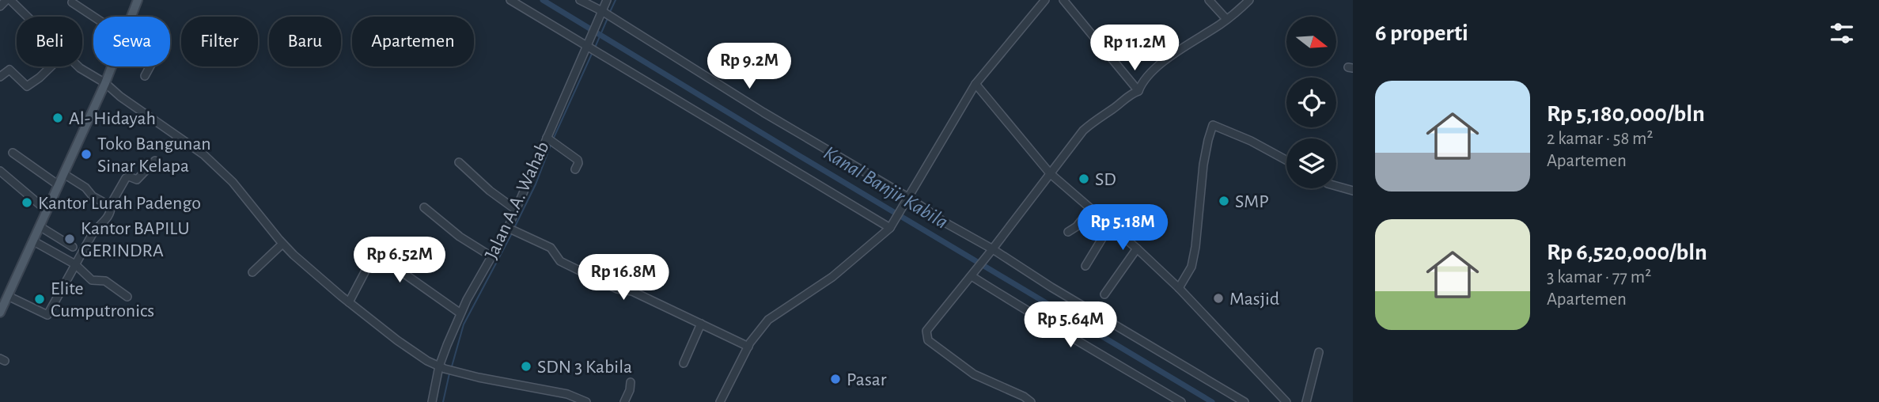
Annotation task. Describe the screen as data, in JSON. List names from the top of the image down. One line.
{"streets":{"street":["Jalan A.A. Wahab"]},"water":["Kanal Banjir Kabila"],"places":["Al- Hidayah","Toko Bangunan Sinar Kelapa","SD","SMP","Kantor Lurah Padengo","Kantor BAPILU GERINDRA","Masjid","Elite Cumputronics","SDN 3 Kabila","Pasar"],"north":"right","page":{"heading":"6 properti","chip":["Beli","Sewa","Filter","Baru","Apartemen"],"price":["Rp 11.2M","Rp 9.2M","Rp 5.18M","Rp 6.52M","Rp 16.8M","Rp 5.64M"],"list":[{"name":"Rp 5,180,000/bln","note":"2 kamar · 58 m² · Apartemen"},{"name":"Rp 6,520,000/bln","note":"3 kamar · 77 m² · Apartemen"}]}}
